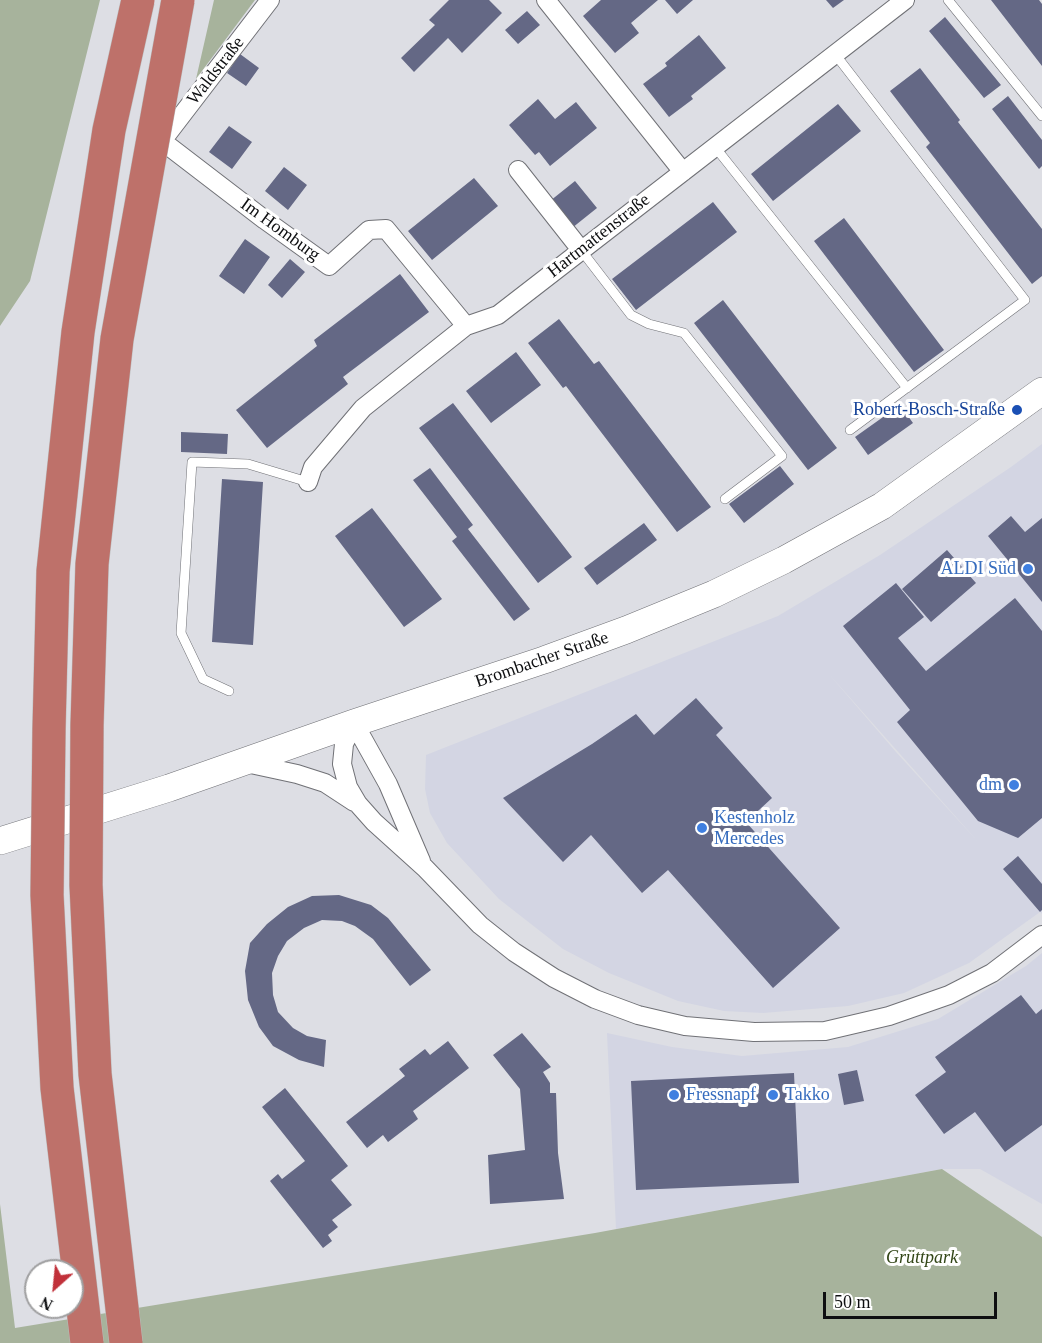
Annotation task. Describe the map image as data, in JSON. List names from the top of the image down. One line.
{"streets":{"main road":["Brombacher Straße"],"street":["Waldstraße","Im Homburg","Hartmattenstraße"]},"crossings":[["Waldstraße","Im Homburg"],["Im Homburg","Hartmattenstraße"]],"parks":["Grüttpark"],"places":["Robert-Bosch-Straße","ALDI Süd","dm","Kestenholz Mercedes","Fressnapf","Takko"],"scale_bar":"50 m","north":"bottom left"}
